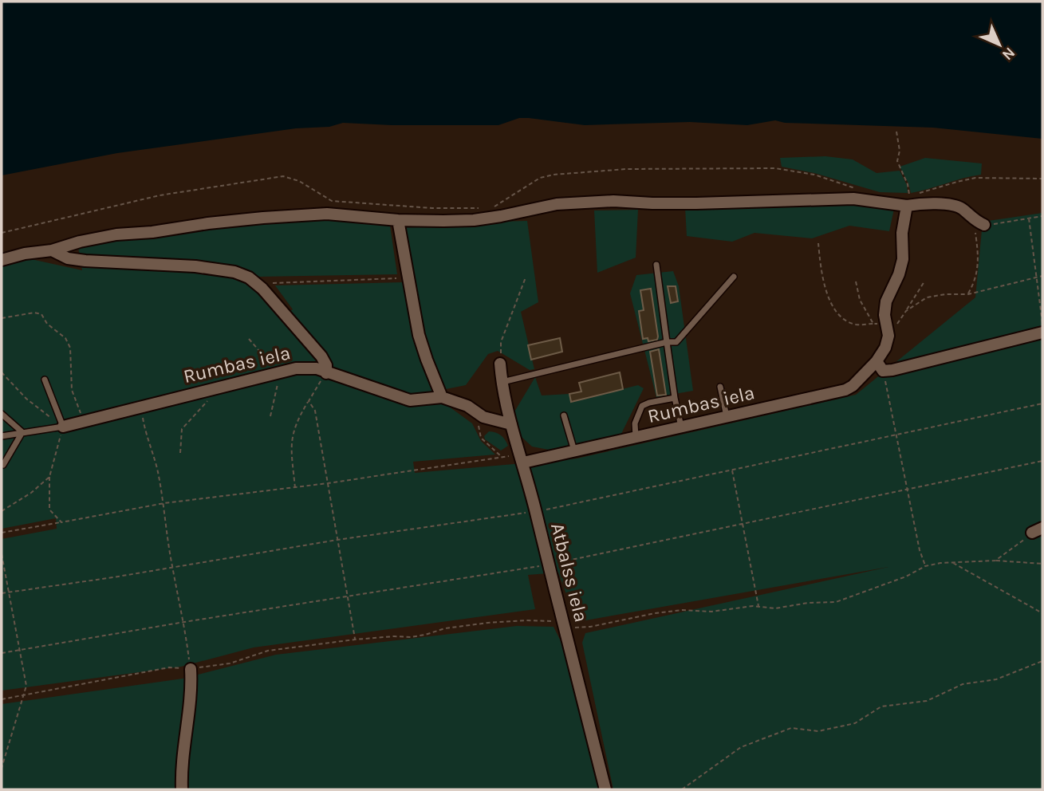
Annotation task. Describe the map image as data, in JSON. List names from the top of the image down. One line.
{"streets":{"street":["Rumbas iela","Atbalss iela"]},"crossings":[["Rumbas iela","Atbalss iela"]],"north":"bottom right"}
